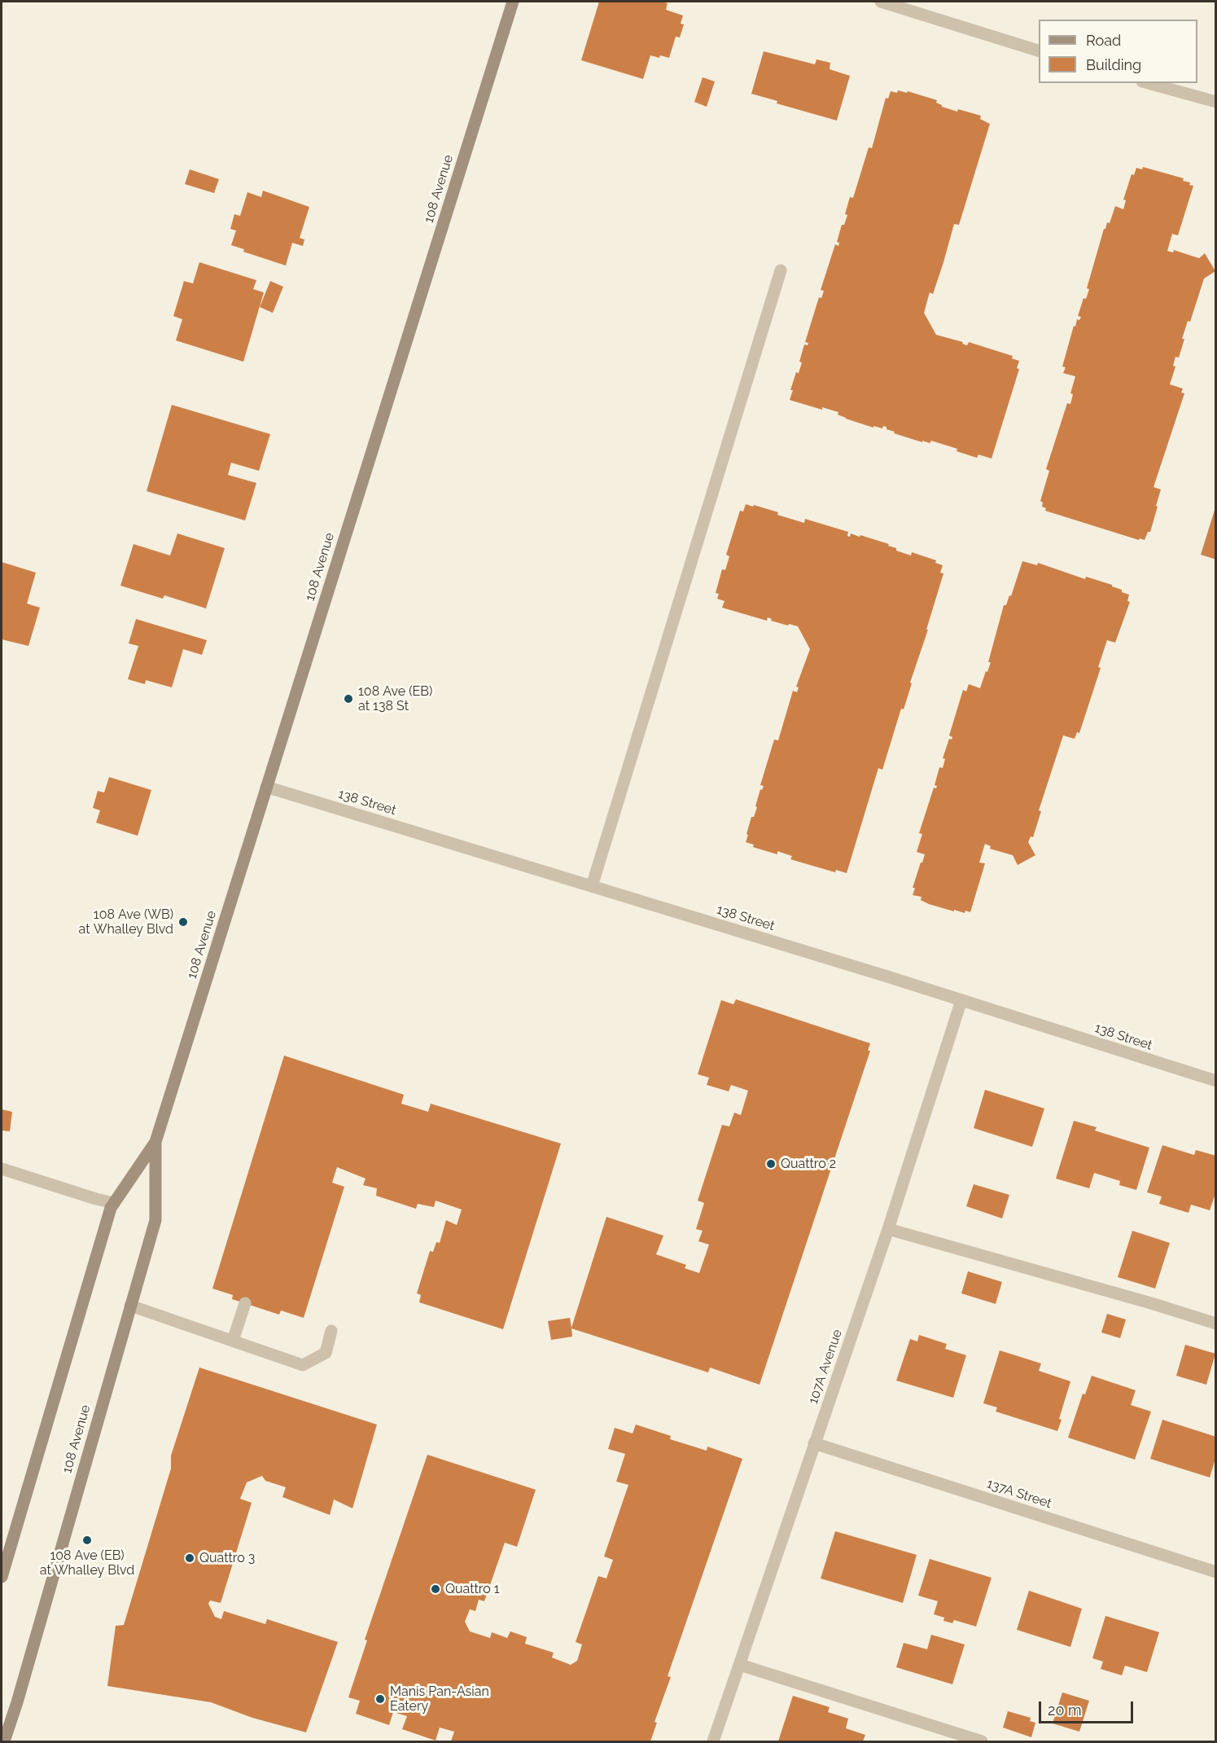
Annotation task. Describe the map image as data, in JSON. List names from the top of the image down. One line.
{"streets":{"main road":["108 Avenue"],"street":["138 Street","107A Avenue","137A Street"]},"crossings":[["108 Avenue","138 Street"],["138 Street","107A Avenue"],["107A Avenue","137A Street"]],"places":["108 Ave (EB) at 138 St","108 Ave (WB) at Whalley Blvd","Quattro 2","108 Ave (EB) at Whalley Blvd","Quattro 3","Quattro 1","Manis Pan-Asian Eatery"],"legend":["Road","Building"],"scale_bar":"20 m"}
